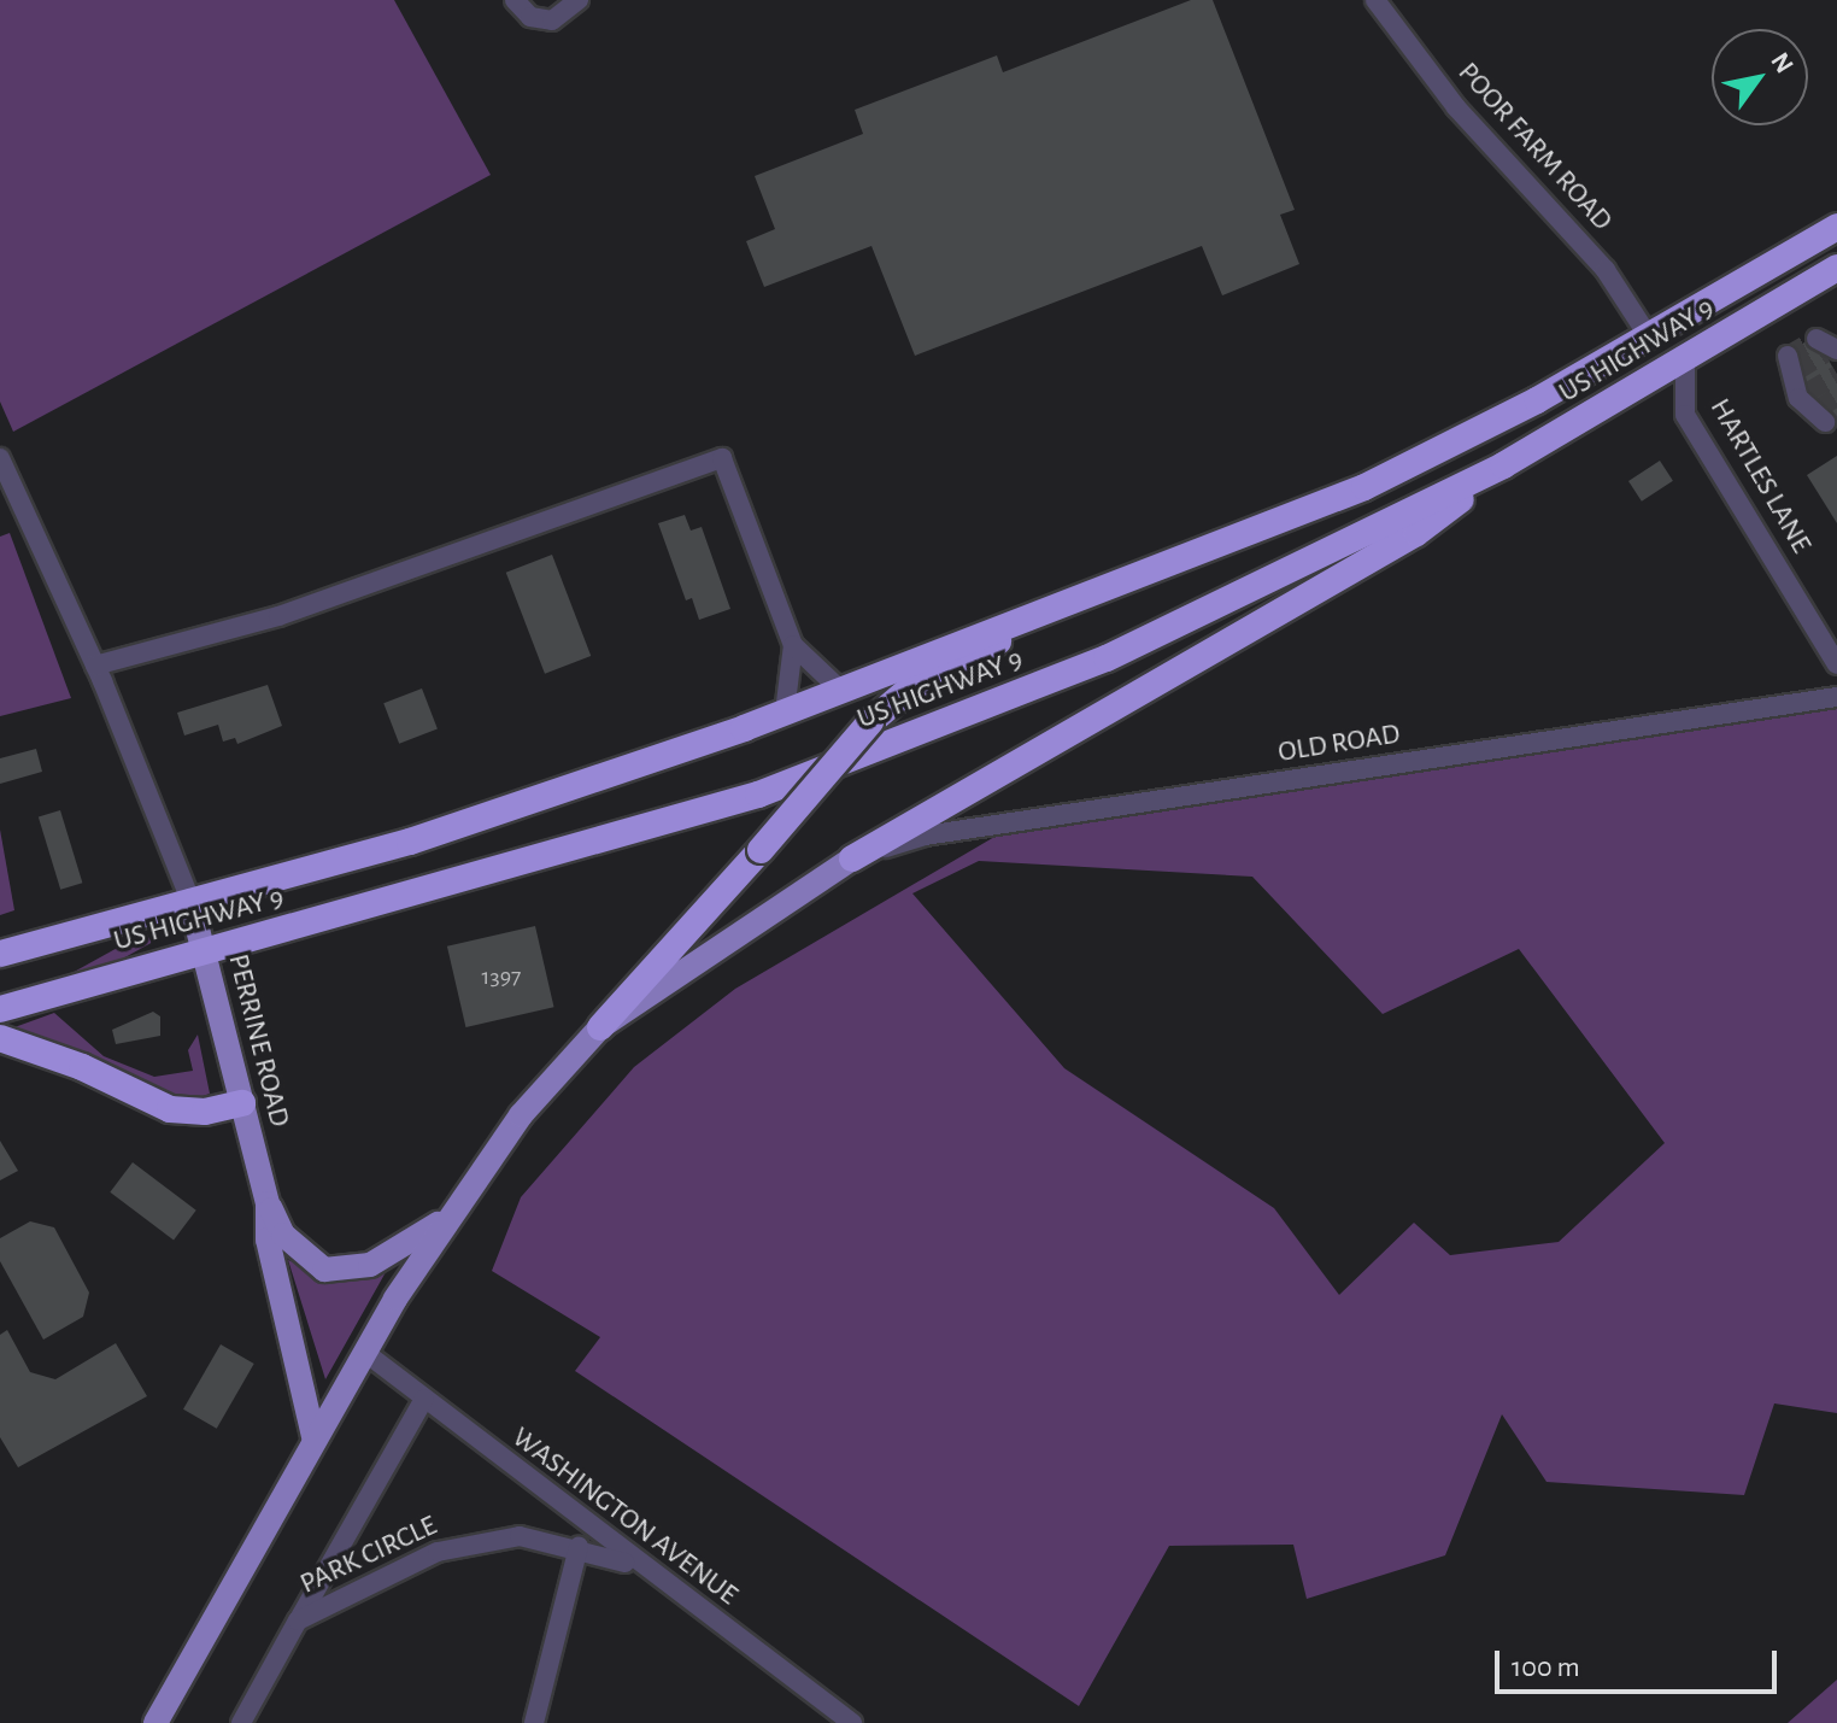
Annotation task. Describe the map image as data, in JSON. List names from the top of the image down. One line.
{"streets":{"highway":["US HIGHWAY 9"],"main road":["PERRINE ROAD"],"street":["POOR FARM ROAD","HARTLES LANE","OLD ROAD","WASHINGTON AVENUE","PARK CIRCLE"]},"crossings":[["POOR FARM ROAD","US HIGHWAY 9"],["US HIGHWAY 9","HARTLES LANE"],["US HIGHWAY 9","PERRINE ROAD"],["WASHINGTON AVENUE","PARK CIRCLE"]],"house_numbers":["1397"],"scale_bar":"100 m","north":"top right"}
